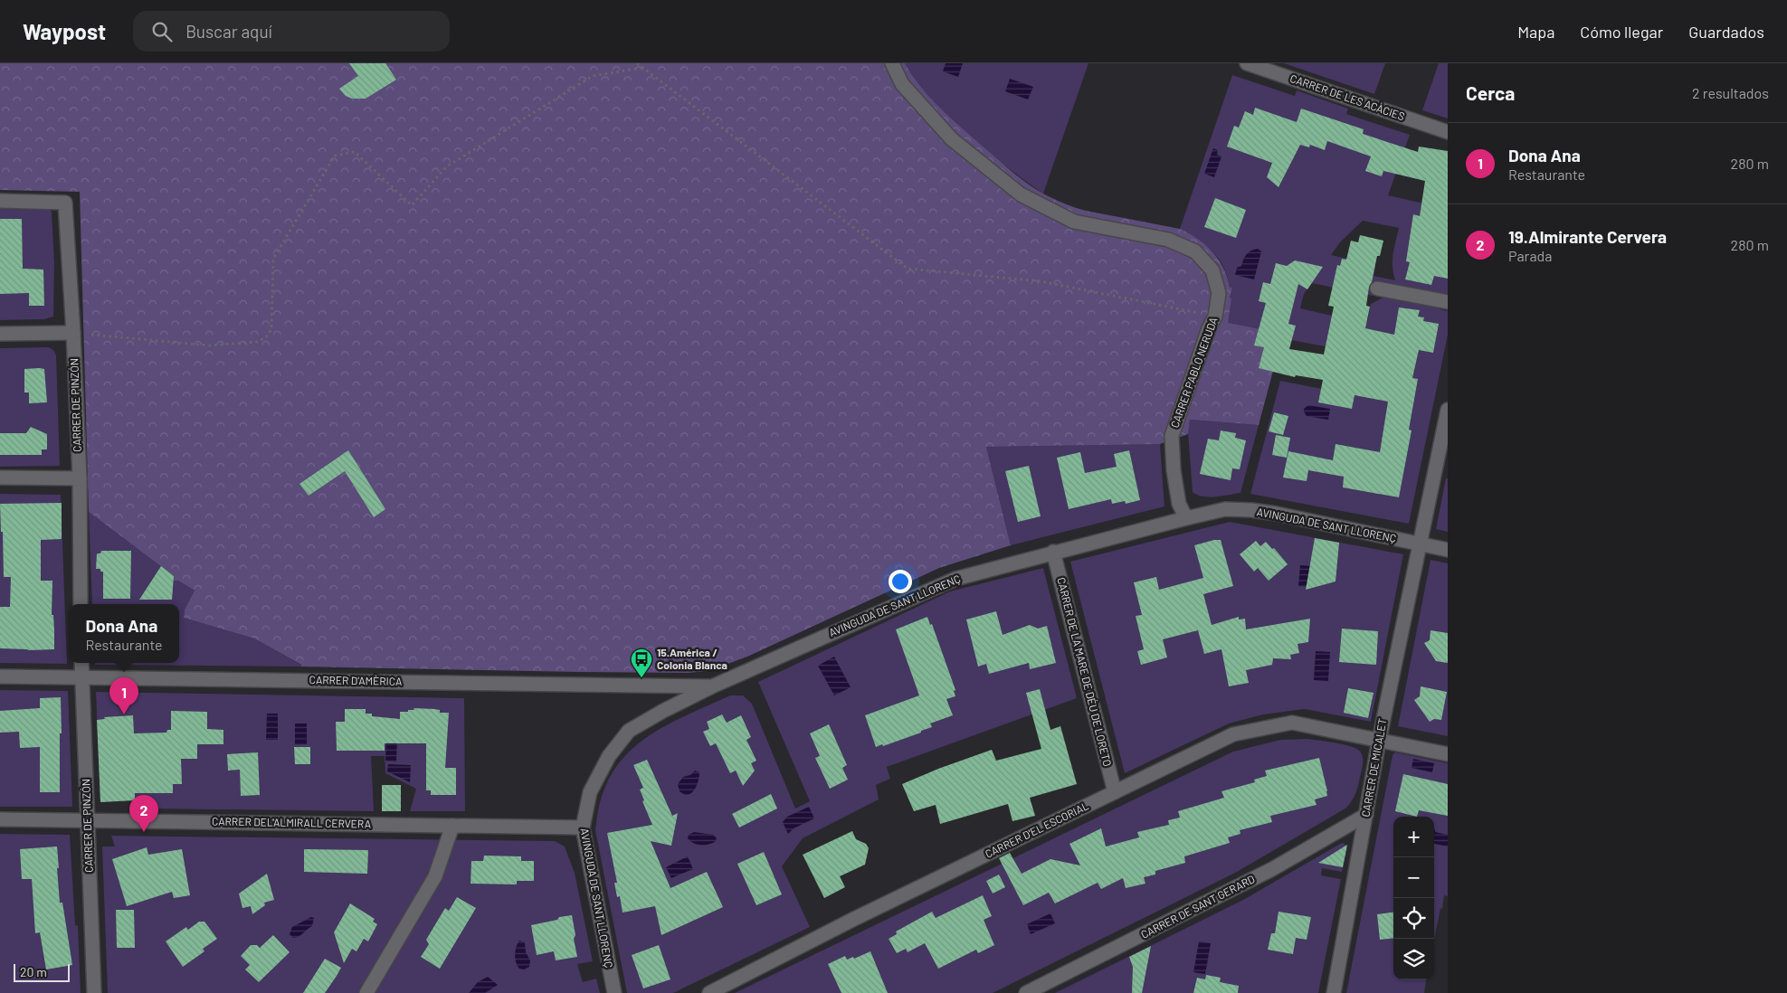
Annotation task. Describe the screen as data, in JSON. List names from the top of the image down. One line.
{"streets":{"street":["CARRER DE LES ACÀCIES","CARRER PABLO NERUDA","CARRER DE PINZÓN","AVINGUDA DE SANT LLORENÇ","CARRER DE LA MARE DE DÉU DE LORETO","CARRER D'AMÈRICA","CARRER DE MICALET","CARRER DEL'ALMIRALL CERVERA","CARRER D'EL ESCORIAL","CARRER DE SANT GERARD"]},"crossings":[["CARRER PABLO NERUDA","AVINGUDA DE SANT LLORENÇ"],["CARRER DE PINZÓN","CARRER D'AMÈRICA"],["CARRER DE PINZÓN","CARRER DEL'ALMIRALL CERVERA"],["AVINGUDA DE SANT LLORENÇ","CARRER DE LA MARE DE DÉU DE LORETO"],["AVINGUDA DE SANT LLORENÇ","CARRER D'AMÈRICA"],["AVINGUDA DE SANT LLORENÇ","CARRER DE MICALET"],["AVINGUDA DE SANT LLORENÇ","CARRER DEL'ALMIRALL CERVERA"],["CARRER DE LA MARE DE DÉU DE LORETO","CARRER D'EL ESCORIAL"],["CARRER DE MICALET","CARRER D'EL ESCORIAL"],["CARRER DE MICALET","CARRER DE SANT GERARD"]],"places":{"bus stop":["15.América / Colonia Blanca"]},"scale_bar":"20 m","page":{"header":"Waypost","search":"Buscar aquí","nav":["Mapa","Cómo llegar","Guardados"],"heading":["Cerca","2 resultados"],"list":[{"mark":"1","name":"Dona Ana","note":"Restaurante","value":"280 m"},{"mark":"2","name":"19.Almirante Cervera","note":"Parada","value":"280 m"}],"popup":["Dona Ana","Restaurante"],"pins":["1","2"],"map_buttons":["+","−"],"scale":"20 m"}}
